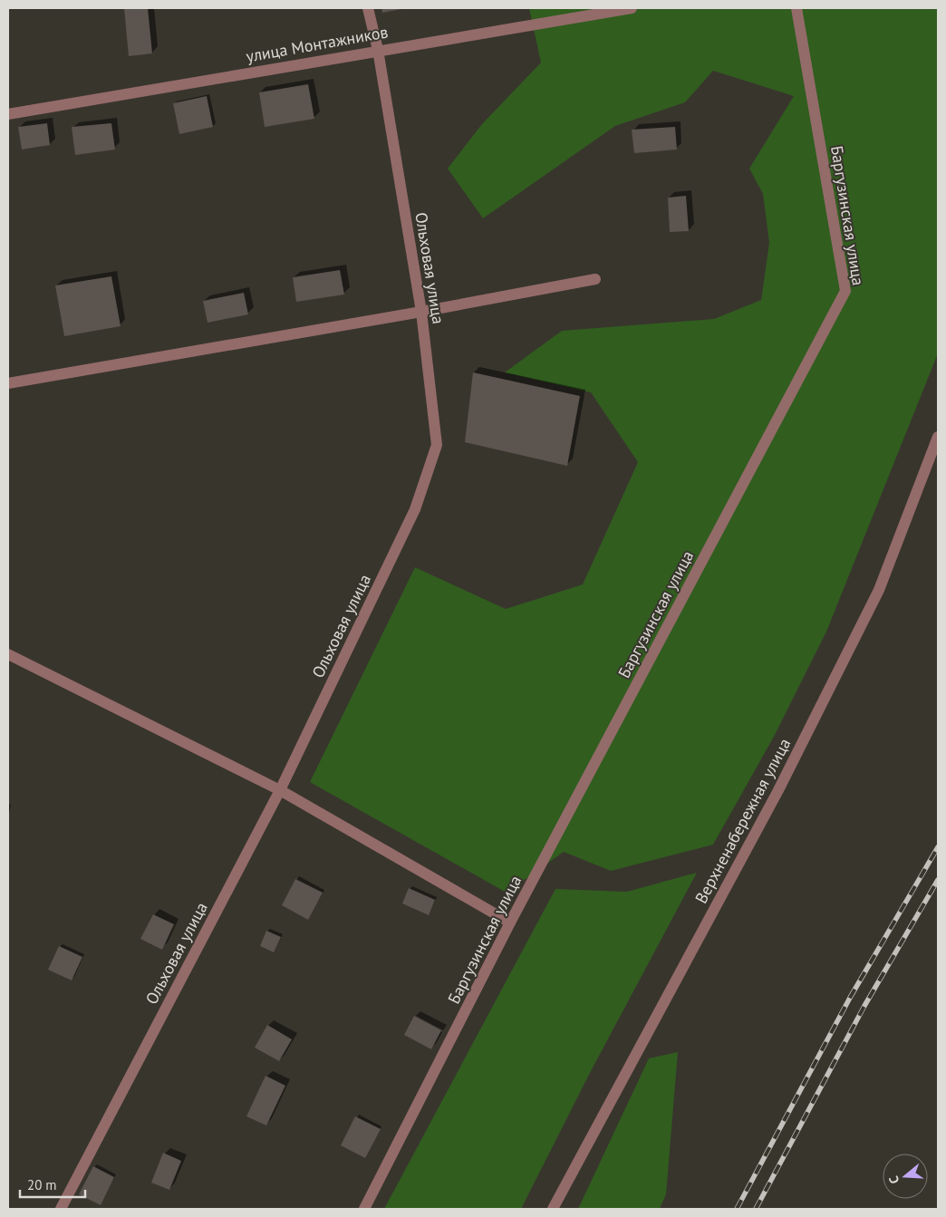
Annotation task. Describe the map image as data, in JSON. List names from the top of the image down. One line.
{"streets":{"street":["улица Монтажников","Баргузинская улица","Ольховая улица","Верхненабережная улица"]},"crossings":[["улица Монтажников","Ольховая улица"]],"scale_bar":"20 m","north":"left"}
